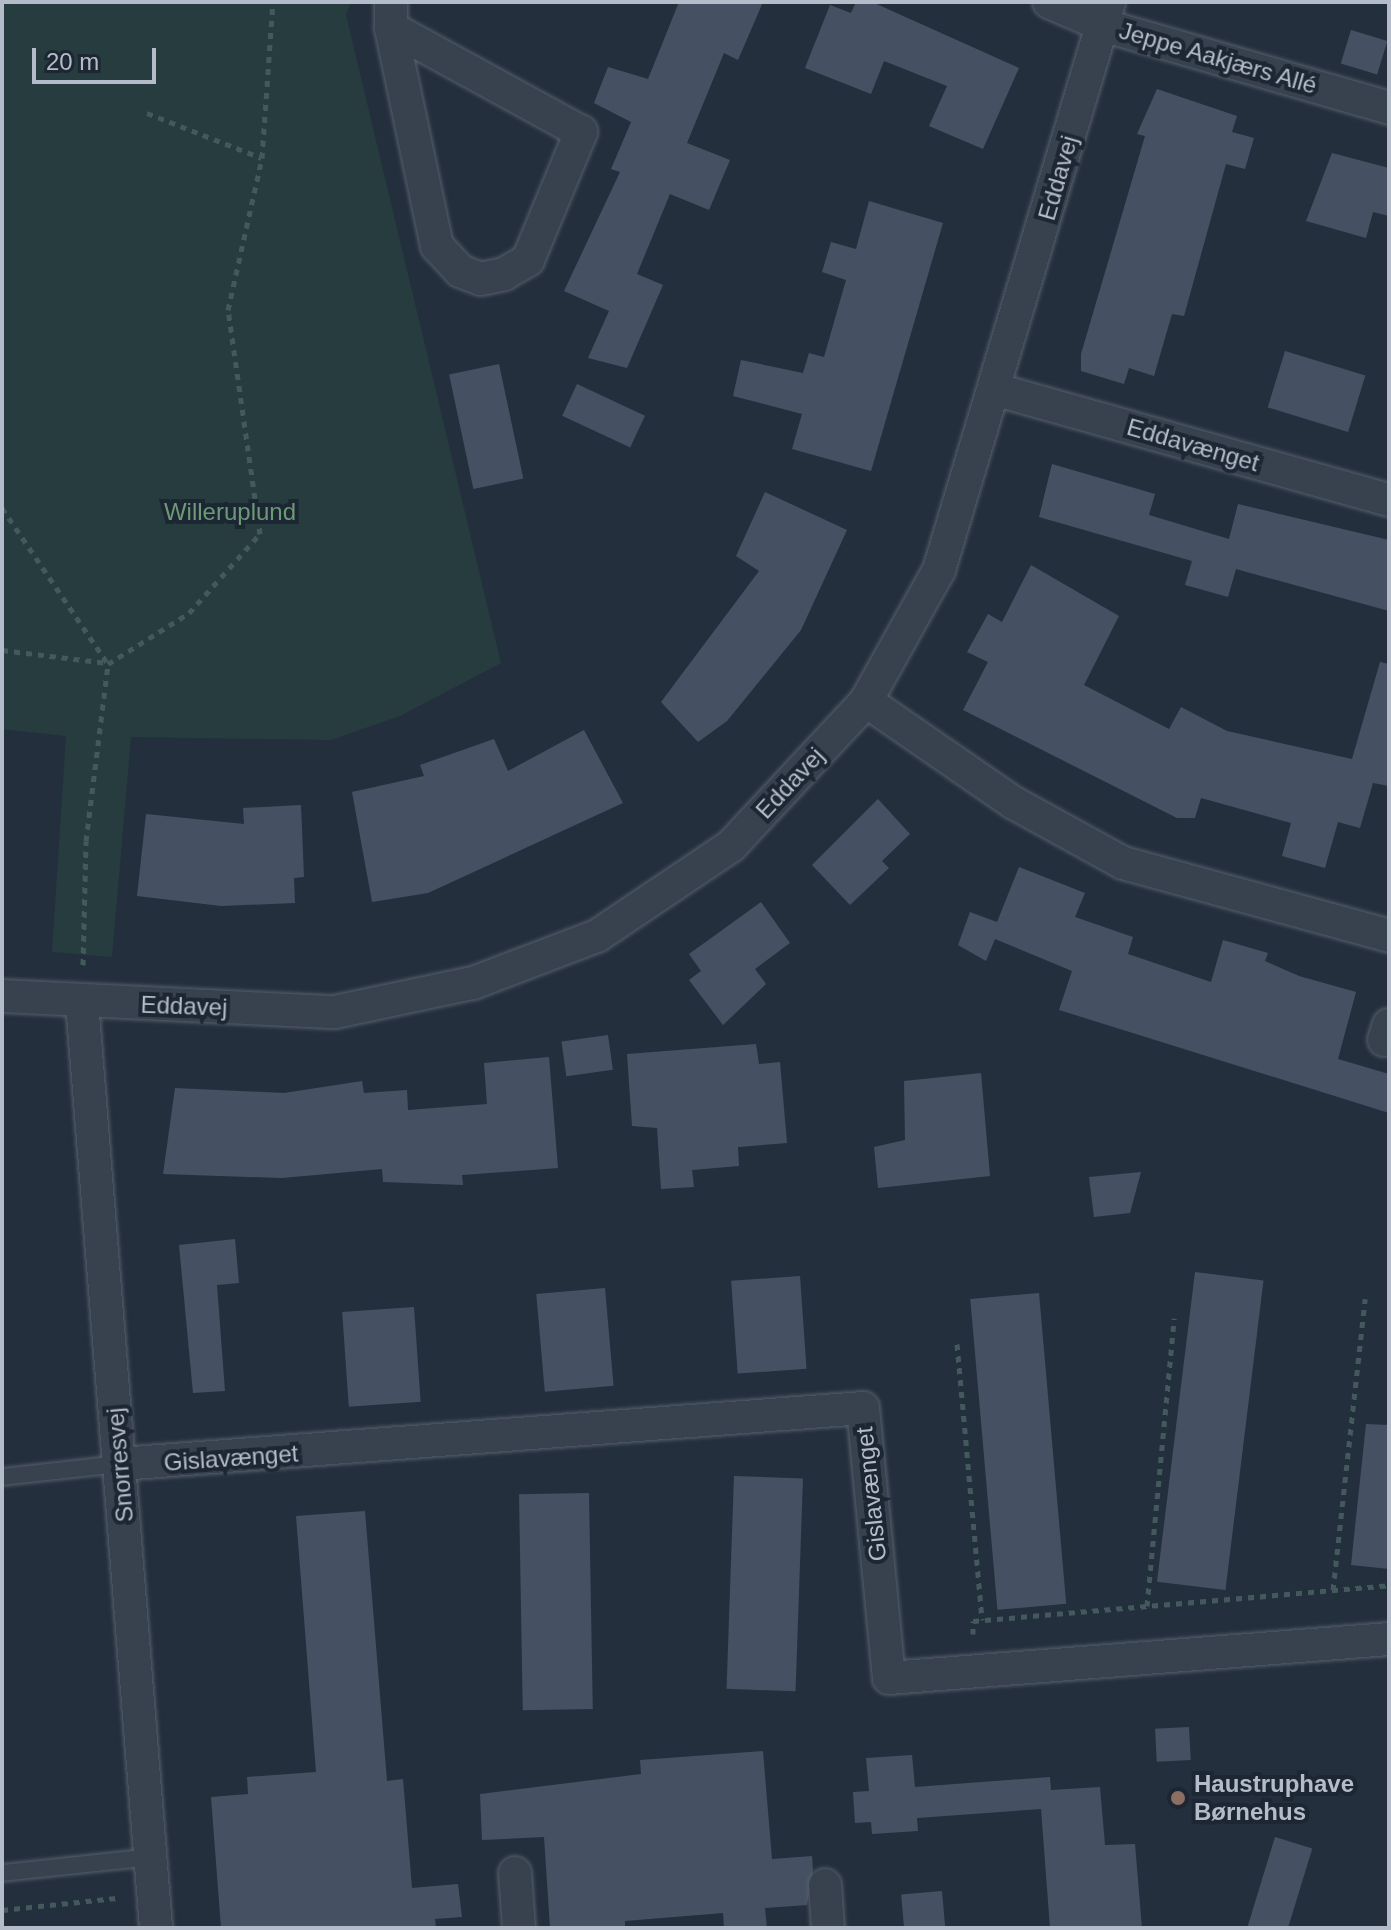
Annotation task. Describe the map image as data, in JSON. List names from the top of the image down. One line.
{"streets":{"street":["Jeppe Aakjærs Allé","Eddavej","Eddavænget","Gislavænget","Snorresvej"]},"crossings":[["Jeppe Aakjærs Allé","Eddavej"],["Eddavej","Eddavænget"],["Eddavej","Snorresvej"],["Gislavænget","Snorresvej"]],"parks":["Willeruplund"],"places":["Haustruphave Børnehus"],"scale_bar":"20 m"}
